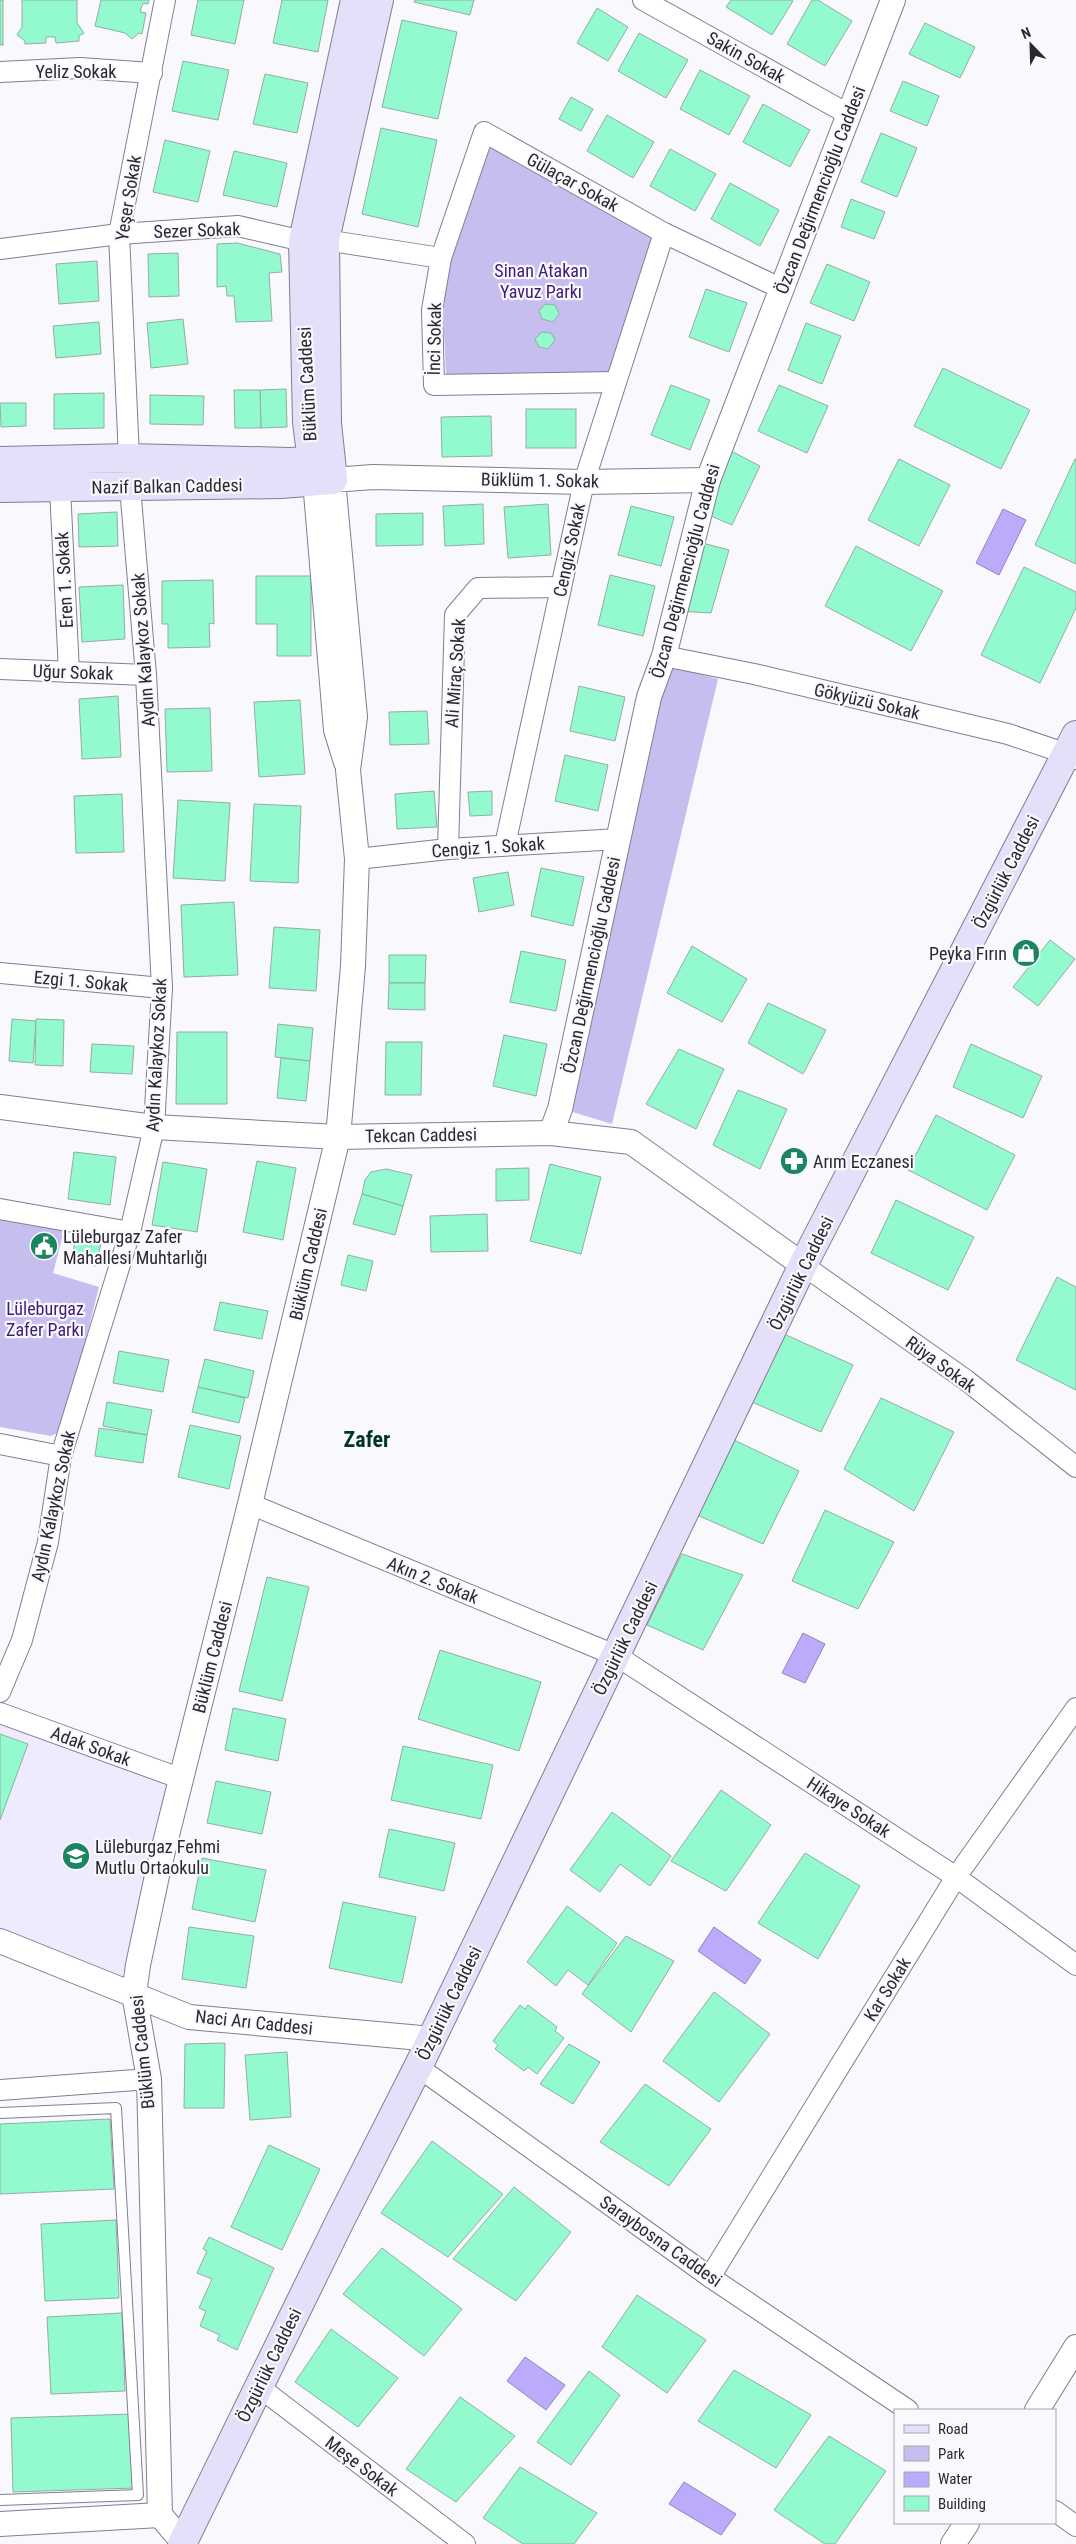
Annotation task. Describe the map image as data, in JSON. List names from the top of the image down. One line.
{"streets":{"main road":["Büklüm Caddesi","Nazif Balkan Caddesi","Özgürlük Caddesi"],"street":["Sakin Sokak","Yeliz Sokak","Gülaçar Sokak","Özcan Değirmencioğlu Caddesi","Yeşer Sokak","Sezer Sokak","İnci Sokak","Büklüm 1. Sokak","Cengiz Sokak","Eren 1. Sokak","Aydın Kalaykoz Sokak","Uğur Sokak","Ali Miraç Sokak","Gökyüzü Sokak","Cengiz 1. Sokak","Ezgi 1. Sokak","Tekcan Caddesi","Rüya Sokak","Akın 2. Sokak","Adak Sokak","Hikaye Sokak","Kar Sokak","Naci Arı Caddesi","Saraybosna Caddesi","Meşe Sokak"]},"crossings":[["Sakin Sokak","Özcan Değirmencioğlu Caddesi"],["Yeliz Sokak","Yeşer Sokak"],["Gülaçar Sokak","Özcan Değirmencioğlu Caddesi"],["Gülaçar Sokak","İnci Sokak"],["Gülaçar Sokak","Cengiz Sokak"],["Özcan Değirmencioğlu Caddesi","Büklüm 1. Sokak"],["Özcan Değirmencioğlu Caddesi","Gökyüzü Sokak"],["Özcan Değirmencioğlu Caddesi","Cengiz 1. Sokak"],["Özcan Değirmencioğlu Caddesi","Tekcan Caddesi"],["Yeşer Sokak","Sezer Sokak"],["Yeşer Sokak","Nazif Balkan Caddesi"],["Sezer Sokak","Büklüm Caddesi"],["İnci Sokak","Cengiz Sokak"],["Büklüm Caddesi","Büklüm 1. Sokak"],["Büklüm Caddesi","Nazif Balkan Caddesi"],["Büklüm Caddesi","Cengiz 1. Sokak"],["Büklüm Caddesi","Tekcan Caddesi"],["Büklüm Caddesi","Akın 2. Sokak"],["Büklüm Caddesi","Adak Sokak"],["Büklüm Caddesi","Naci Arı Caddesi"],["Büklüm 1. Sokak","Nazif Balkan Caddesi"],["Büklüm 1. Sokak","Cengiz Sokak"],["Nazif Balkan Caddesi","Eren 1. Sokak"],["Nazif Balkan Caddesi","Aydın Kalaykoz Sokak"],["Cengiz Sokak","Ali Miraç Sokak"],["Cengiz Sokak","Cengiz 1. Sokak"],["Eren 1. Sokak","Uğur Sokak"],["Aydın Kalaykoz Sokak","Uğur Sokak"],["Aydın Kalaykoz Sokak","Ezgi 1. Sokak"],["Aydın Kalaykoz Sokak","Tekcan Caddesi"],["Ali Miraç Sokak","Cengiz 1. Sokak"],["Gökyüzü Sokak","Özgürlük Caddesi"],["Özgürlük Caddesi","Tekcan Caddesi"],["Özgürlük Caddesi","Rüya Sokak"],["Özgürlük Caddesi","Akın 2. Sokak"],["Özgürlük Caddesi","Hikaye Sokak"],["Özgürlük Caddesi","Naci Arı Caddesi"],["Özgürlük Caddesi","Saraybosna Caddesi"],["Özgürlük Caddesi","Meşe Sokak"],["Tekcan Caddesi","Rüya Sokak"],["Akın 2. Sokak","Hikaye Sokak"],["Hikaye Sokak","Kar Sokak"],["Kar Sokak","Saraybosna Caddesi"]],"districts":["Zafer"],"parks":["Sinan Atakan Yavuz Parkı","Lüleburgaz Zafer Parkı"],"places":{"shop":["Peyka Fırın"],"pharmacy":["Arım Eczanesi"],"public building":["Lüleburgaz Zafer Mahallesi Muhtarlığı"],"school or university":["Lüleburgaz Fehmi Mutlu Ortaokulu"]},"legend":["Road","Park","Water","Building"],"north":"top left"}
